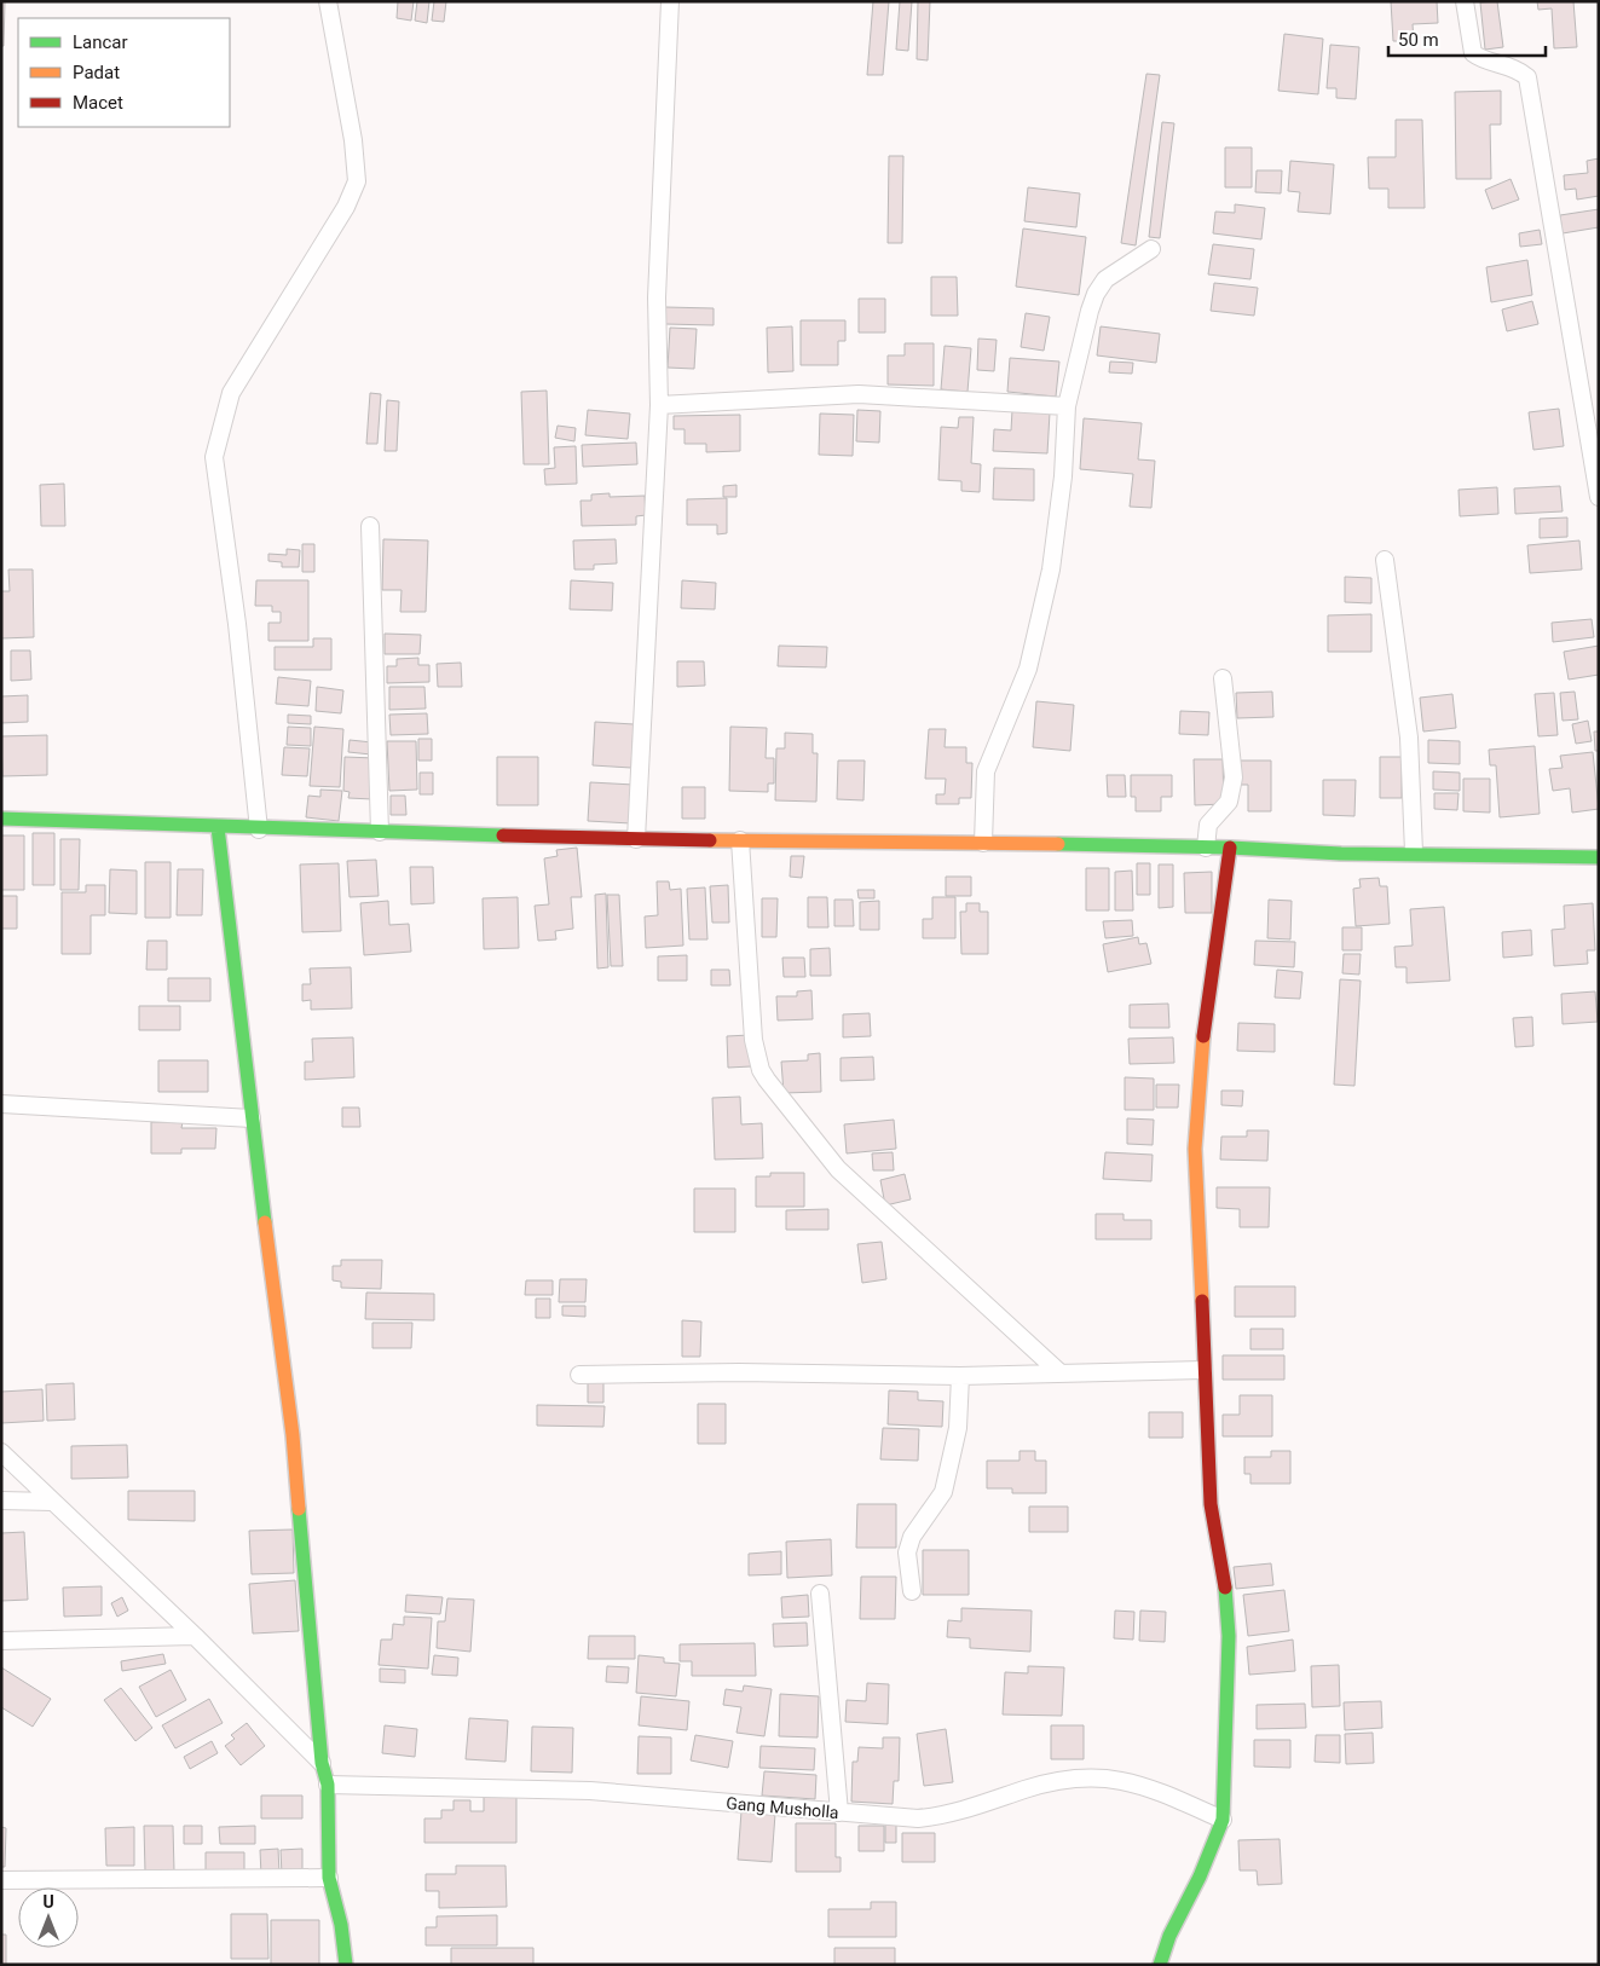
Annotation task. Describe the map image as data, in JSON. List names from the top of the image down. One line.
{"streets":{"street":["Gang Musholla"]},"legend":["Lancar","Padat","Macet"],"scale_bar":"50 m","north":"top"}
